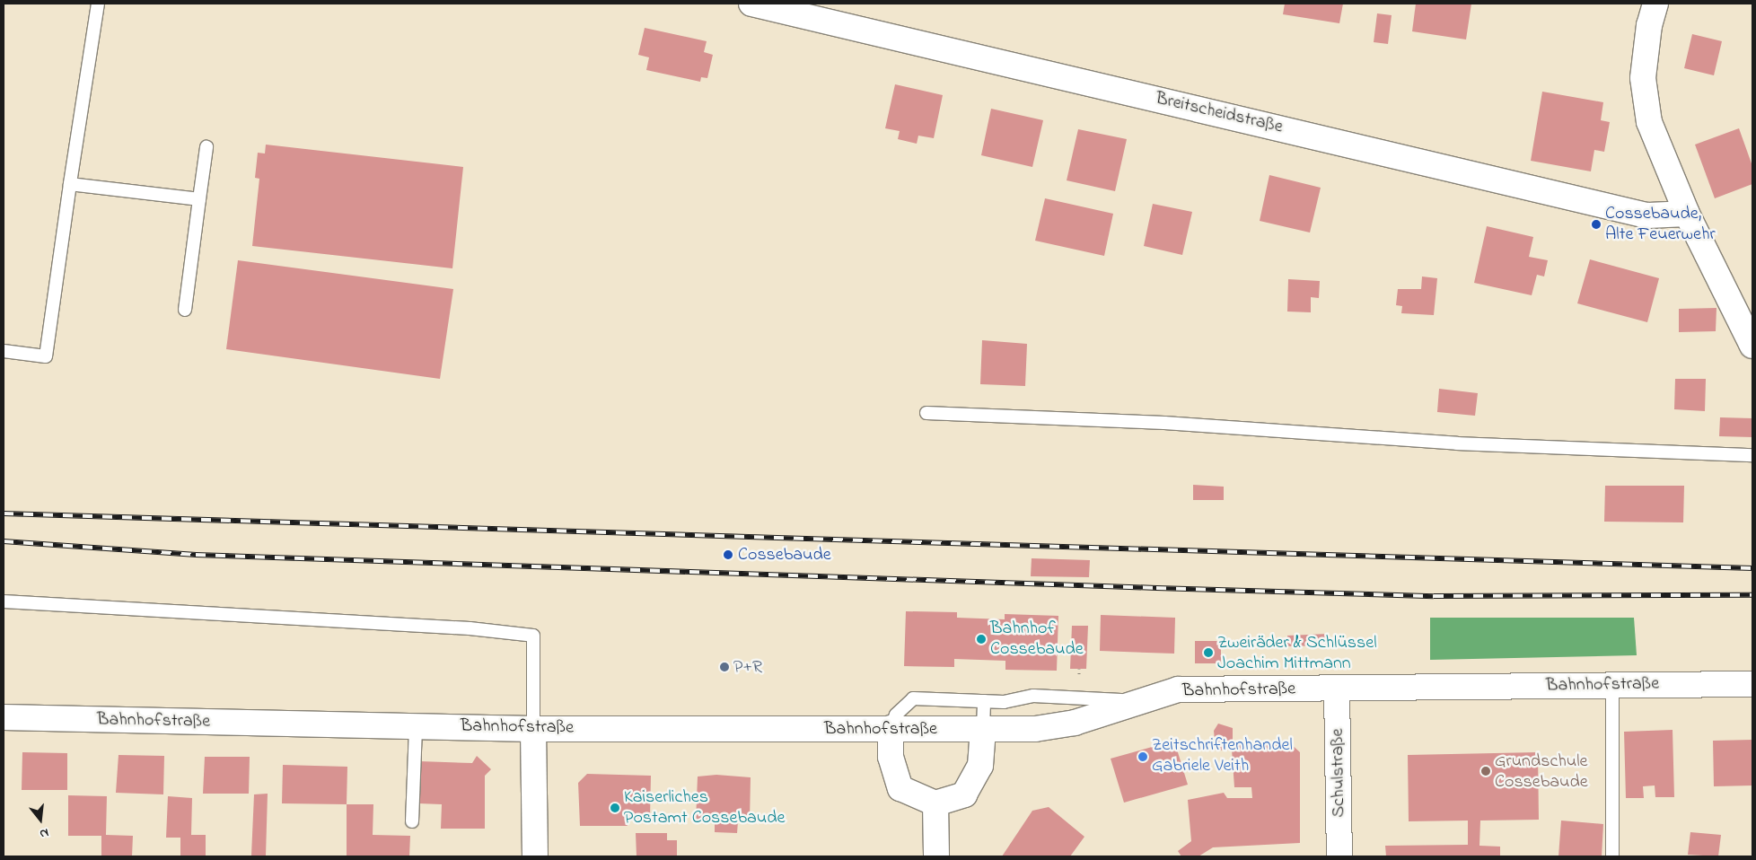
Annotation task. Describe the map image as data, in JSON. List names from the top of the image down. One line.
{"streets":{"street":["Breitscheidstraße","Bahnhofstraße","Schulstraße"]},"crossings":[["Bahnhofstraße","Schulstraße"]],"places":["Cossebaude, Alte Feuerwehr","Cossebaude","Bahnhof Cossebaude","Zweiräder & Schlüssel Joachim Mittmann","P+R","Zeitschriftenhandel Gabriele Veith","Grundschule Cossebaude","Kaiserliches Postamt Cossebaude"],"north":"bottom"}
